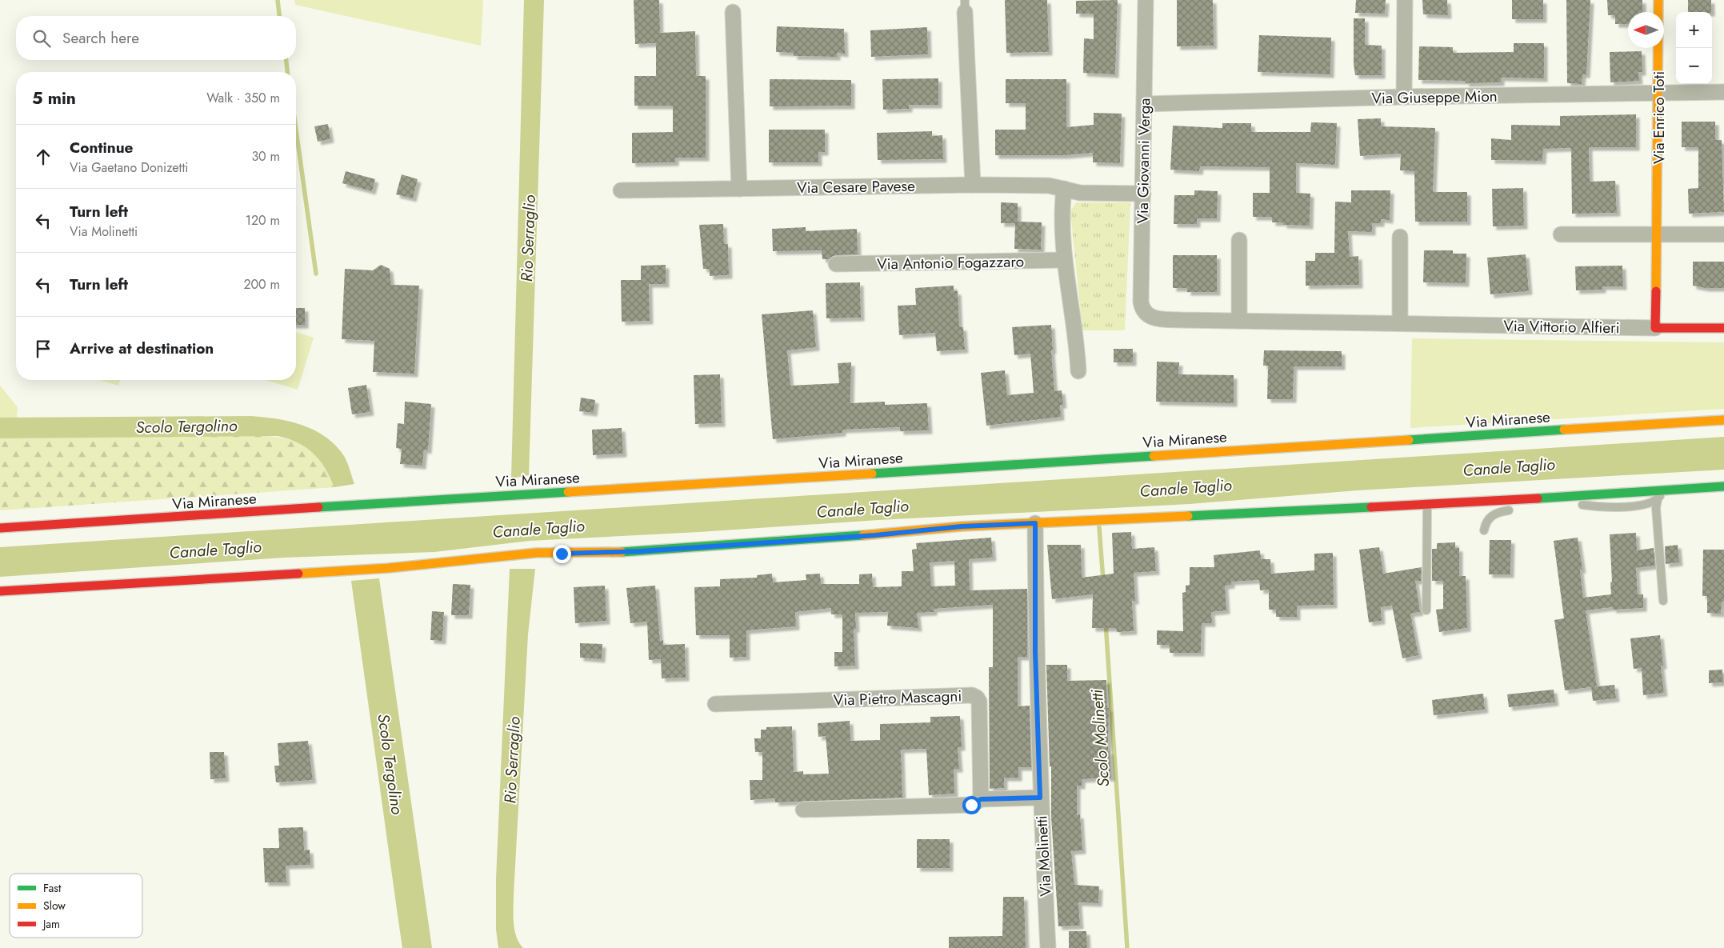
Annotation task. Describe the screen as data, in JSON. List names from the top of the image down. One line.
{"streets":{"street":["Via Giuseppe Mion","Via Enrico Toti","Via Giovanni Verga","Via Cesare Pavese","Via Antonio Fogazzaro","Via Vittorio Alfieri","Via Miranese","Via Pietro Mascagni","Via Molinetti"]},"crossings":[["Via Giuseppe Mion","Via Enrico Toti"],["Via Giuseppe Mion","Via Giovanni Verga"],["Via Enrico Toti","Via Vittorio Alfieri"],["Via Giovanni Verga","Via Cesare Pavese"],["Via Giovanni Verga","Via Vittorio Alfieri"]],"water":["Rio Serraglio","Scolo Tergolino","Canale Taglio","Scolo Molinetti"],"legend":["Fast","Slow","Jam"],"north":"left","page":{"map_buttons":["+","−"],"search":"Search here","heading":["5 min","Walk · 350 m"],"list":[["Continue","Via Gaetano Donizetti","30 m"],["Turn left","Via Molinetti","120 m"],["Turn left","200 m"],"Arrive at destination"]}}
